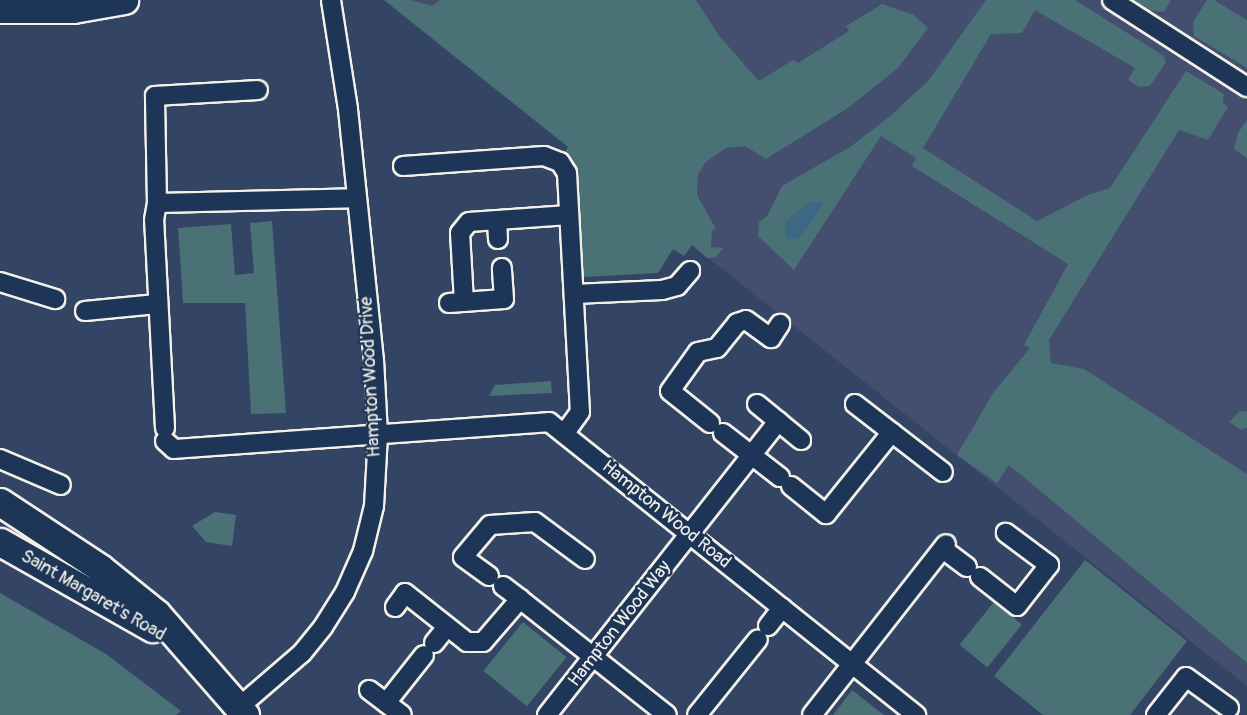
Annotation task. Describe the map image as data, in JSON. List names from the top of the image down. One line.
{"streets":{"main road":["Saint Margaret's Road"],"street":["Hampton Wood Drive","Hampton Wood Road","Hampton Wood Way"]},"crossings":[["Hampton Wood Drive","Hampton Wood Road"],["Hampton Wood Drive","Saint Margaret's Road"],["Hampton Wood Road","Hampton Wood Way"]]}
